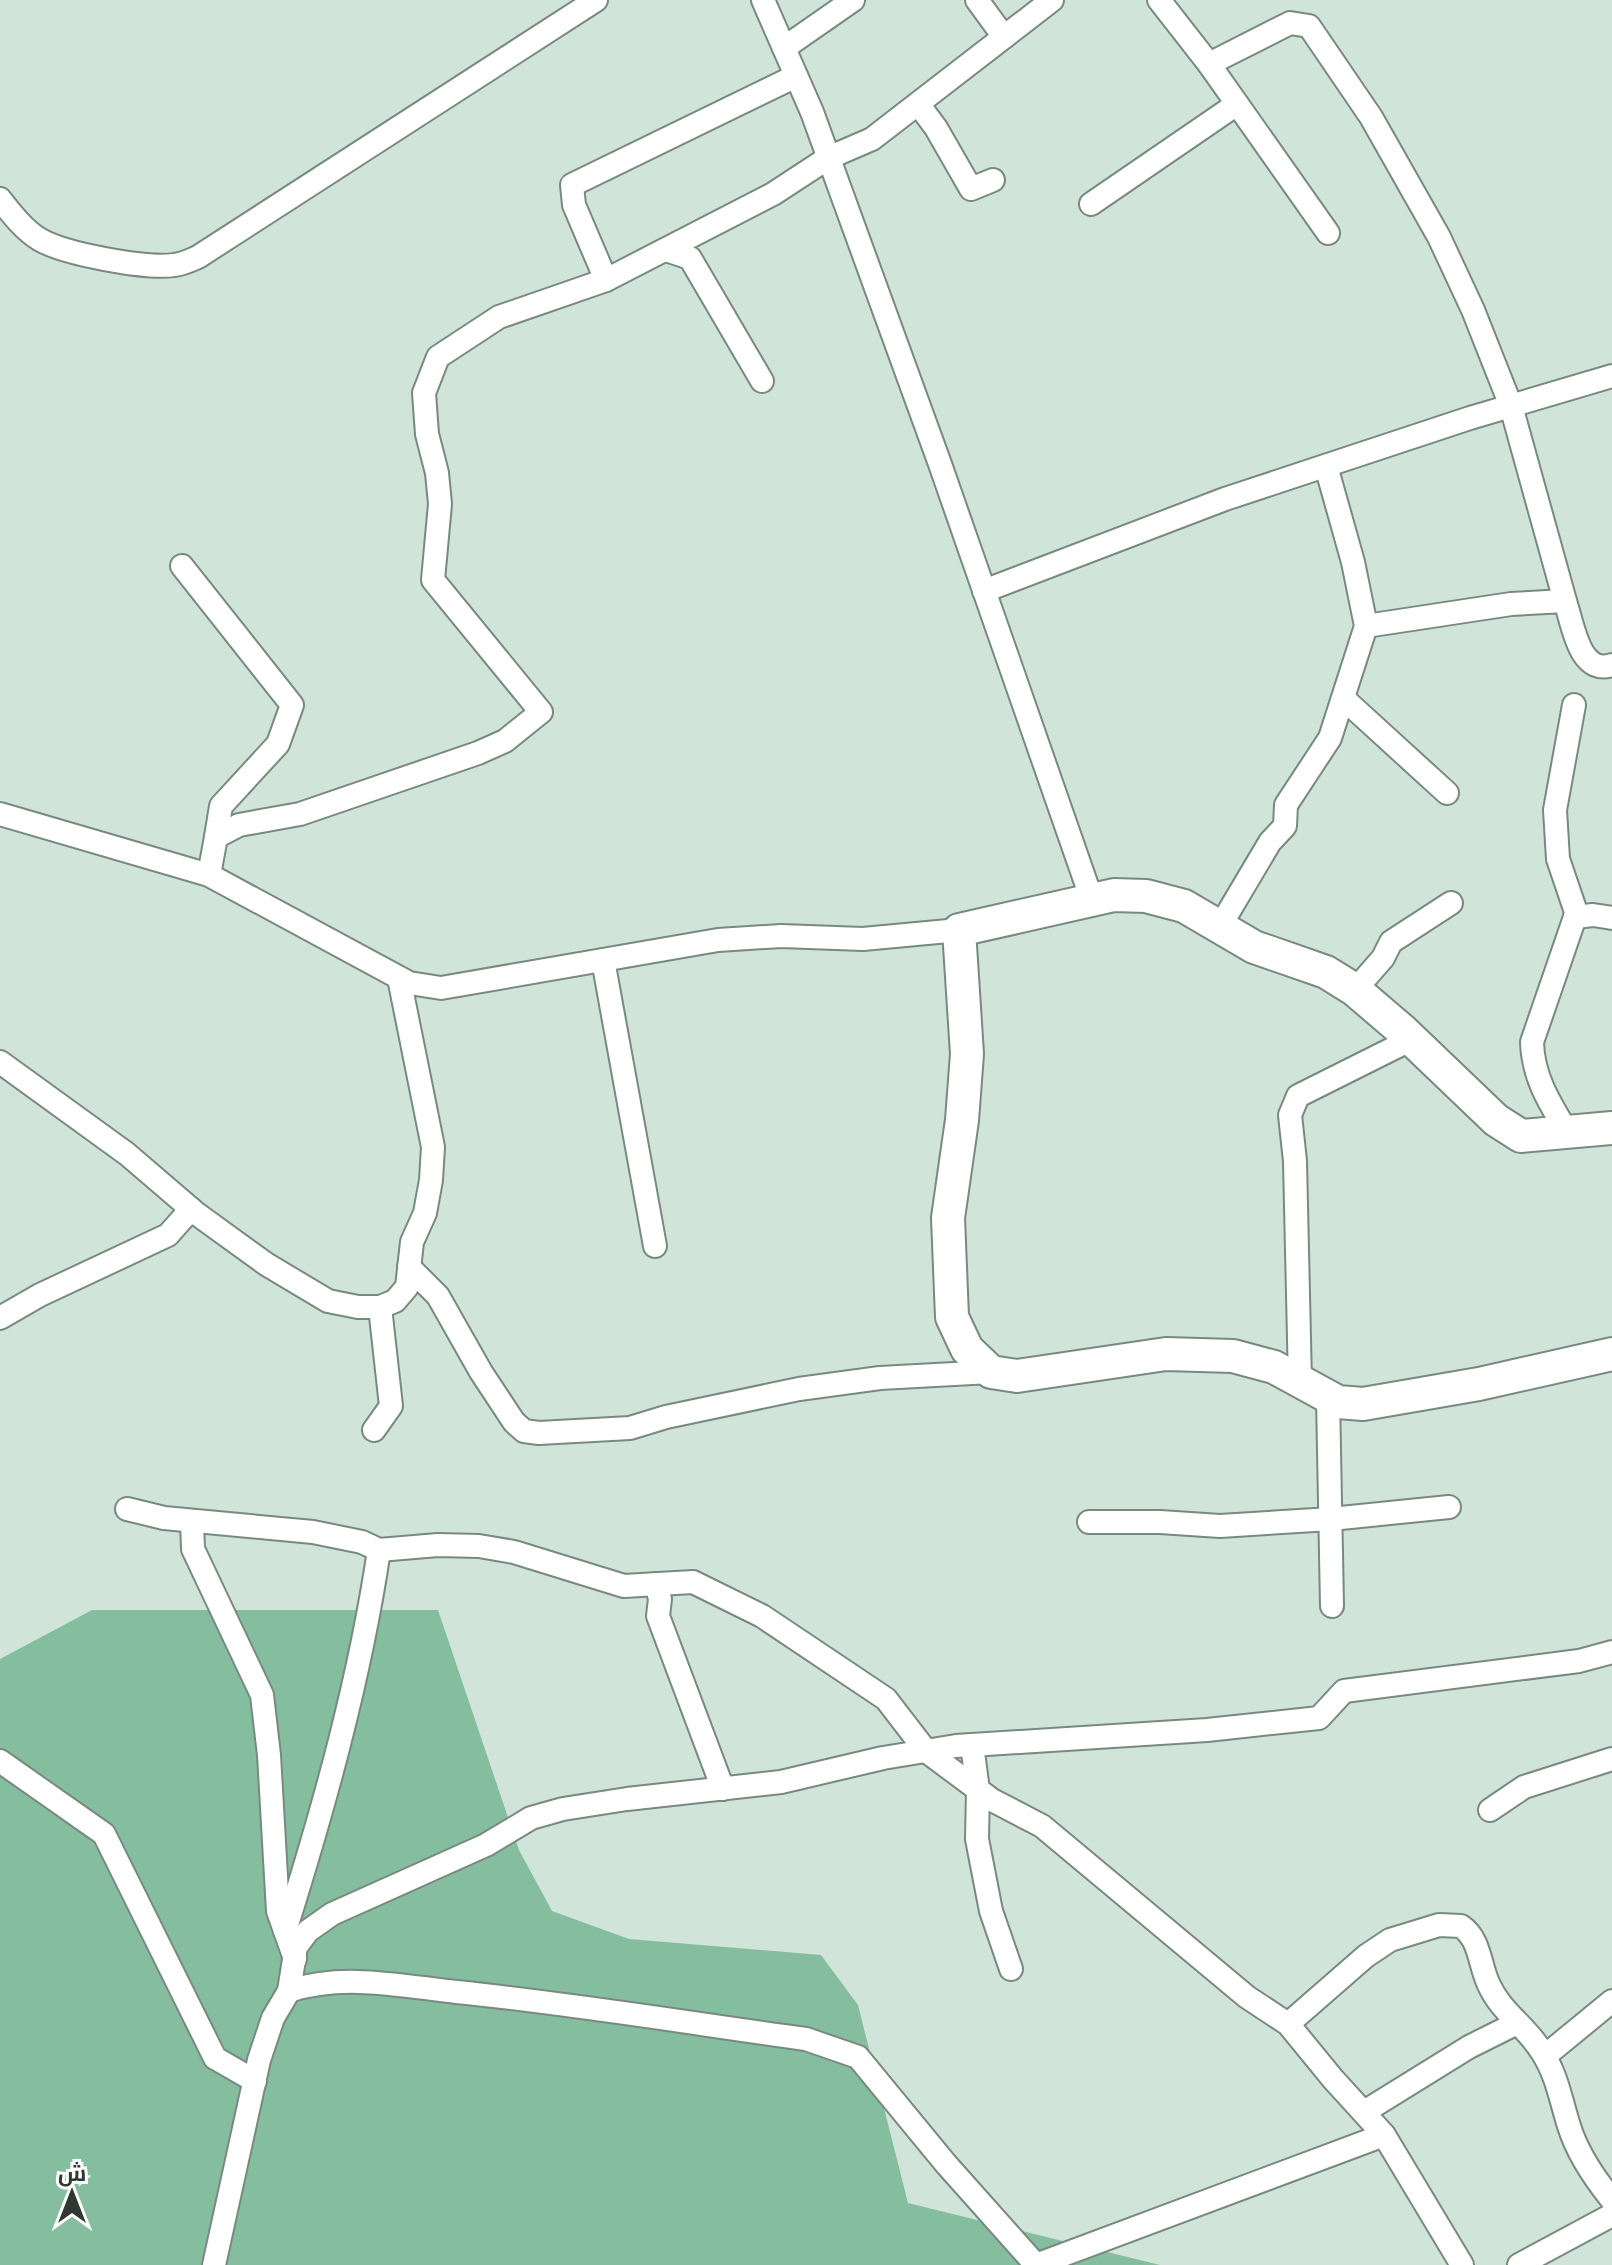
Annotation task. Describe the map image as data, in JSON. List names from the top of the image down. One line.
{"north":"top"}
